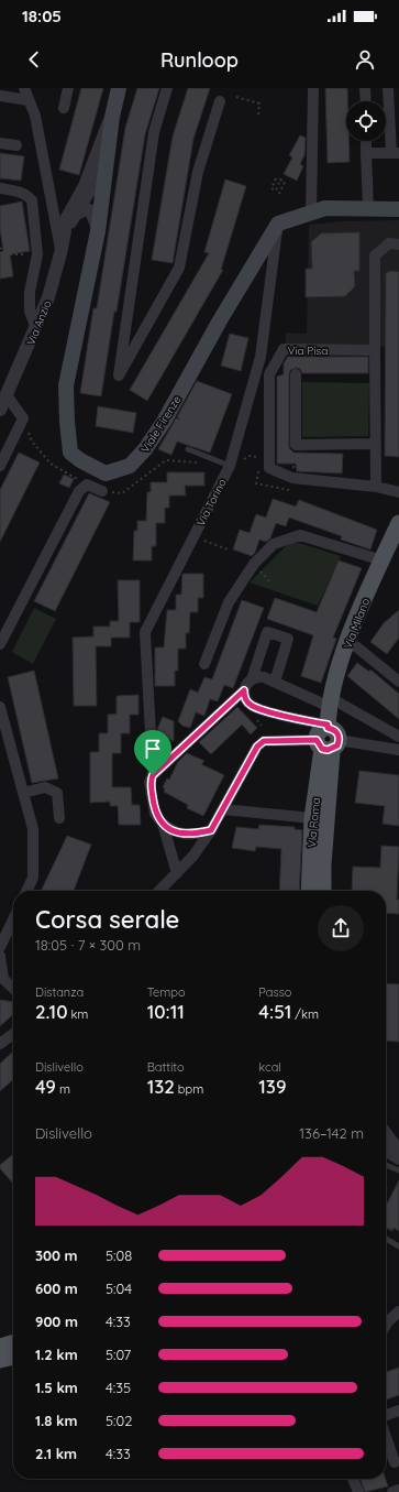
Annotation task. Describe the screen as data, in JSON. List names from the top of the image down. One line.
{"streets":{"main road":["Viale Firenze","Via Milano","Via Roma"],"street":["Via Anzio","Via Pisa","Via Torino"]},"crossings":[["Via Anzio","Viale Firenze"],["Viale Firenze","Via Torino"],["Via Milano","Via Roma"]],"page":{"status":"18:05","header":"Runloop","heading":["Corsa serale","18:05 · 7 × 300 m"],"stats":[["Distanza","2.10 km"],["Tempo","10:11"],["Passo","4:51 /km"],["Dislivello","49 m"],["Battito","132 bpm"],["kcal","139"]],"chart":["Dislivello","136–142 m"],"list":[{"name":"300 m","note":"5:08"},{"name":"600 m","note":"5:04"},{"name":"900 m","note":"4:33"},{"name":"1.2 km","note":"5:07"},{"name":"1.5 km","note":"4:35"},{"name":"1.8 km","note":"5:02"},{"name":"2.1 km","note":"4:33"}]}}
